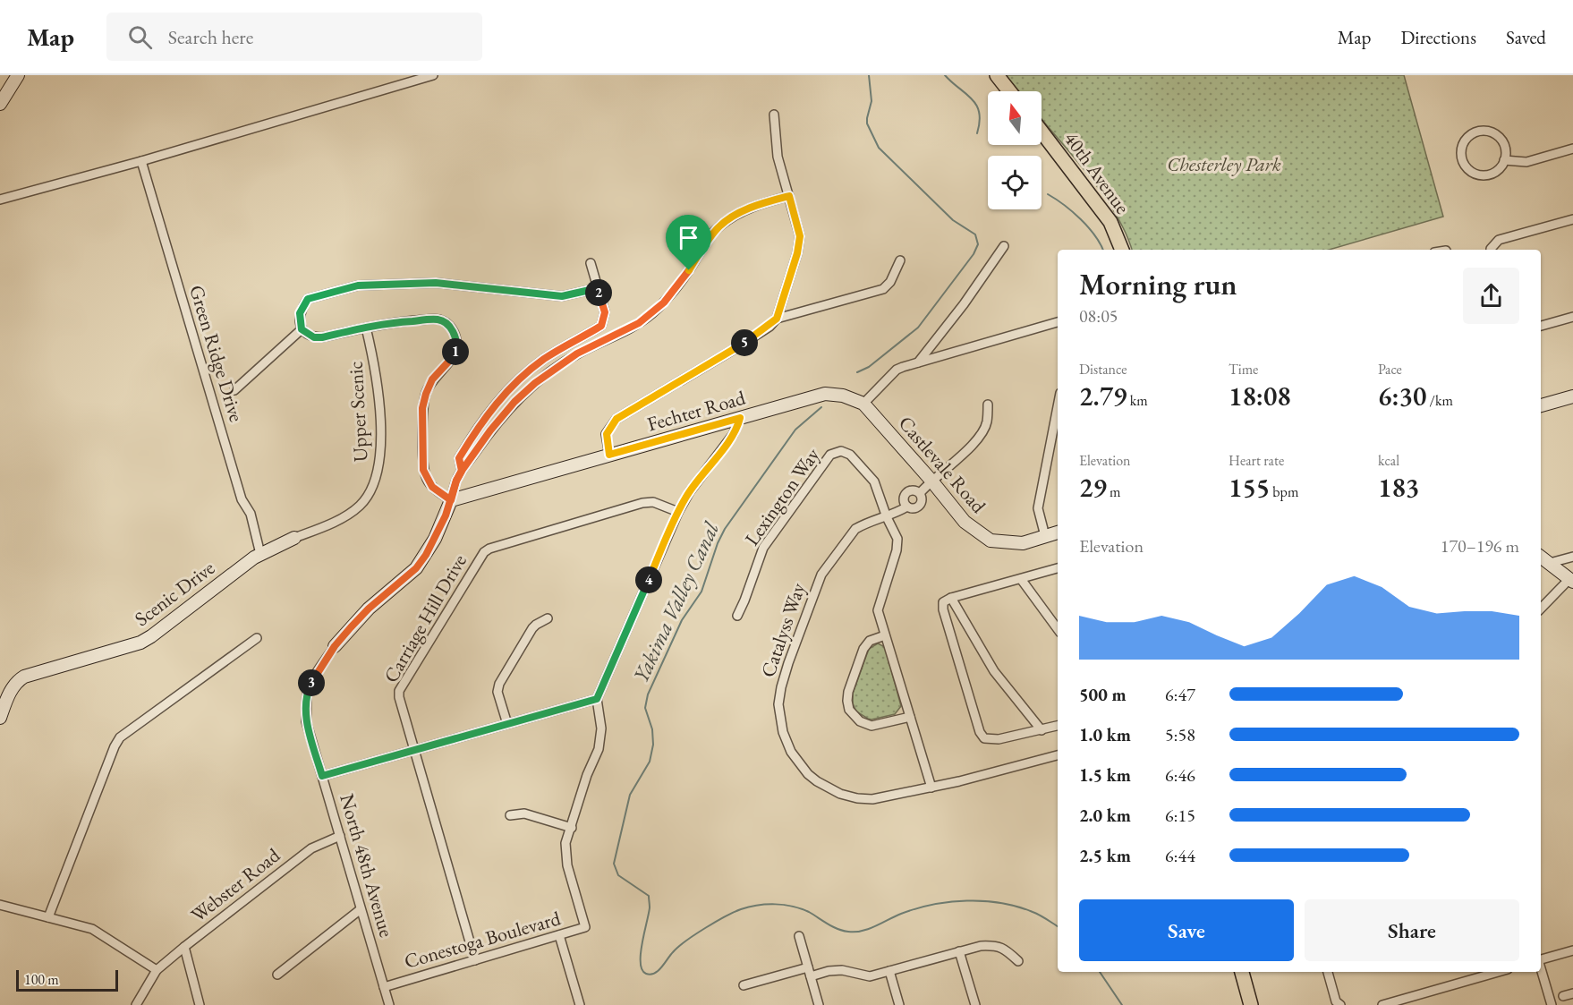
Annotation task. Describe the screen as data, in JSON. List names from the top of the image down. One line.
{"streets":{"main road":["40th Avenue"],"street":["Green Ridge Drive","Fechter Road","Upper Scenic","Castlevale Road","Lexington Way","Scenic Drive","Carriage Hill Drive","Catalyss Way","North 48th Avenue","Webster Road","Conestoga Boulevard"]},"crossings":[["Green Ridge Drive","Scenic Drive"],["Fechter Road","Castlevale Road"],["Upper Scenic","Scenic Drive"],["Castlevale Road","Catalyss Way"],["Lexington Way","Catalyss Way"],["Carriage Hill Drive","Conestoga Boulevard"],["North 48th Avenue","Webster Road"],["North 48th Avenue","Conestoga Boulevard"]],"water":["Yakima Valley Canal"],"parks":["Chesterley Park"],"scale_bar":"100 m","north":"top","page":{"header":"Map","search":"Search here","nav":["Map","Directions","Saved"],"heading":["Morning run","08:05"],"pins":["2","5","1","4","3"],"stats":[["Distance","2.79 km"],["Time","18:08"],["Pace","6:30 /km"],["Elevation","29 m"],["Heart rate","155 bpm"],["kcal","183"]],"chart":["Elevation","170–196 m"],"list":[{"name":"500 m","note":"6:47"},{"name":"1.0 km","note":"5:58"},{"name":"1.5 km","note":"6:46"},{"name":"2.0 km","note":"6:15"},{"name":"2.5 km","note":"6:44"}],"buttons":["Save","Share"],"scale":"100 m"}}
